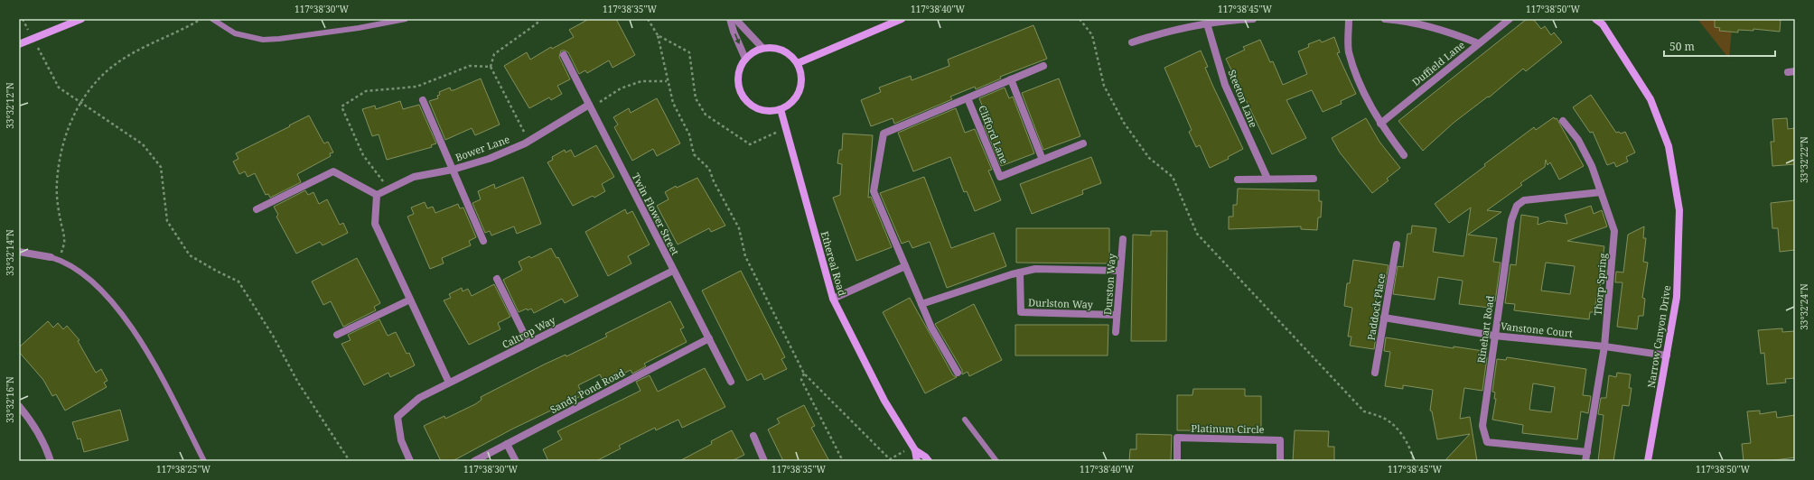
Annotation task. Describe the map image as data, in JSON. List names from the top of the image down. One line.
{"streets":{"street":["Duffield Lane","Steeton Lane","Clifford Lane","Bower Lane","Twin Flower Street","Ethereal Road","Durston Way","Thorp Spring","Durlston Way","Paddock Place","Rinehart Road","Vanstone Court","Caltrop Way","Narrow Canyon Drive","Sandy Pond Road","Platinum Circle"]},"crossings":[["Bower Lane","Twin Flower Street"],["Twin Flower Street","Caltrop Way"],["Twin Flower Street","Sandy Pond Road"],["Durston Way","Durlston Way"],["Thorp Spring","Rinehart Road"],["Thorp Spring","Vanstone Court"],["Paddock Place","Vanstone Court"],["Rinehart Road","Vanstone Court"],["Vanstone Court","Narrow Canyon Drive"]],"scale_bar":"50 m","coordinates":["117°38'30\"W","117°38'35\"W","117°38'40\"W","117°38'45\"W","117°38'50\"W","33°32'12\"N","33°32'22\"N","33°32'14\"N","33°32'24\"N","33°32'16\"N","117°38'25\"W"]}
